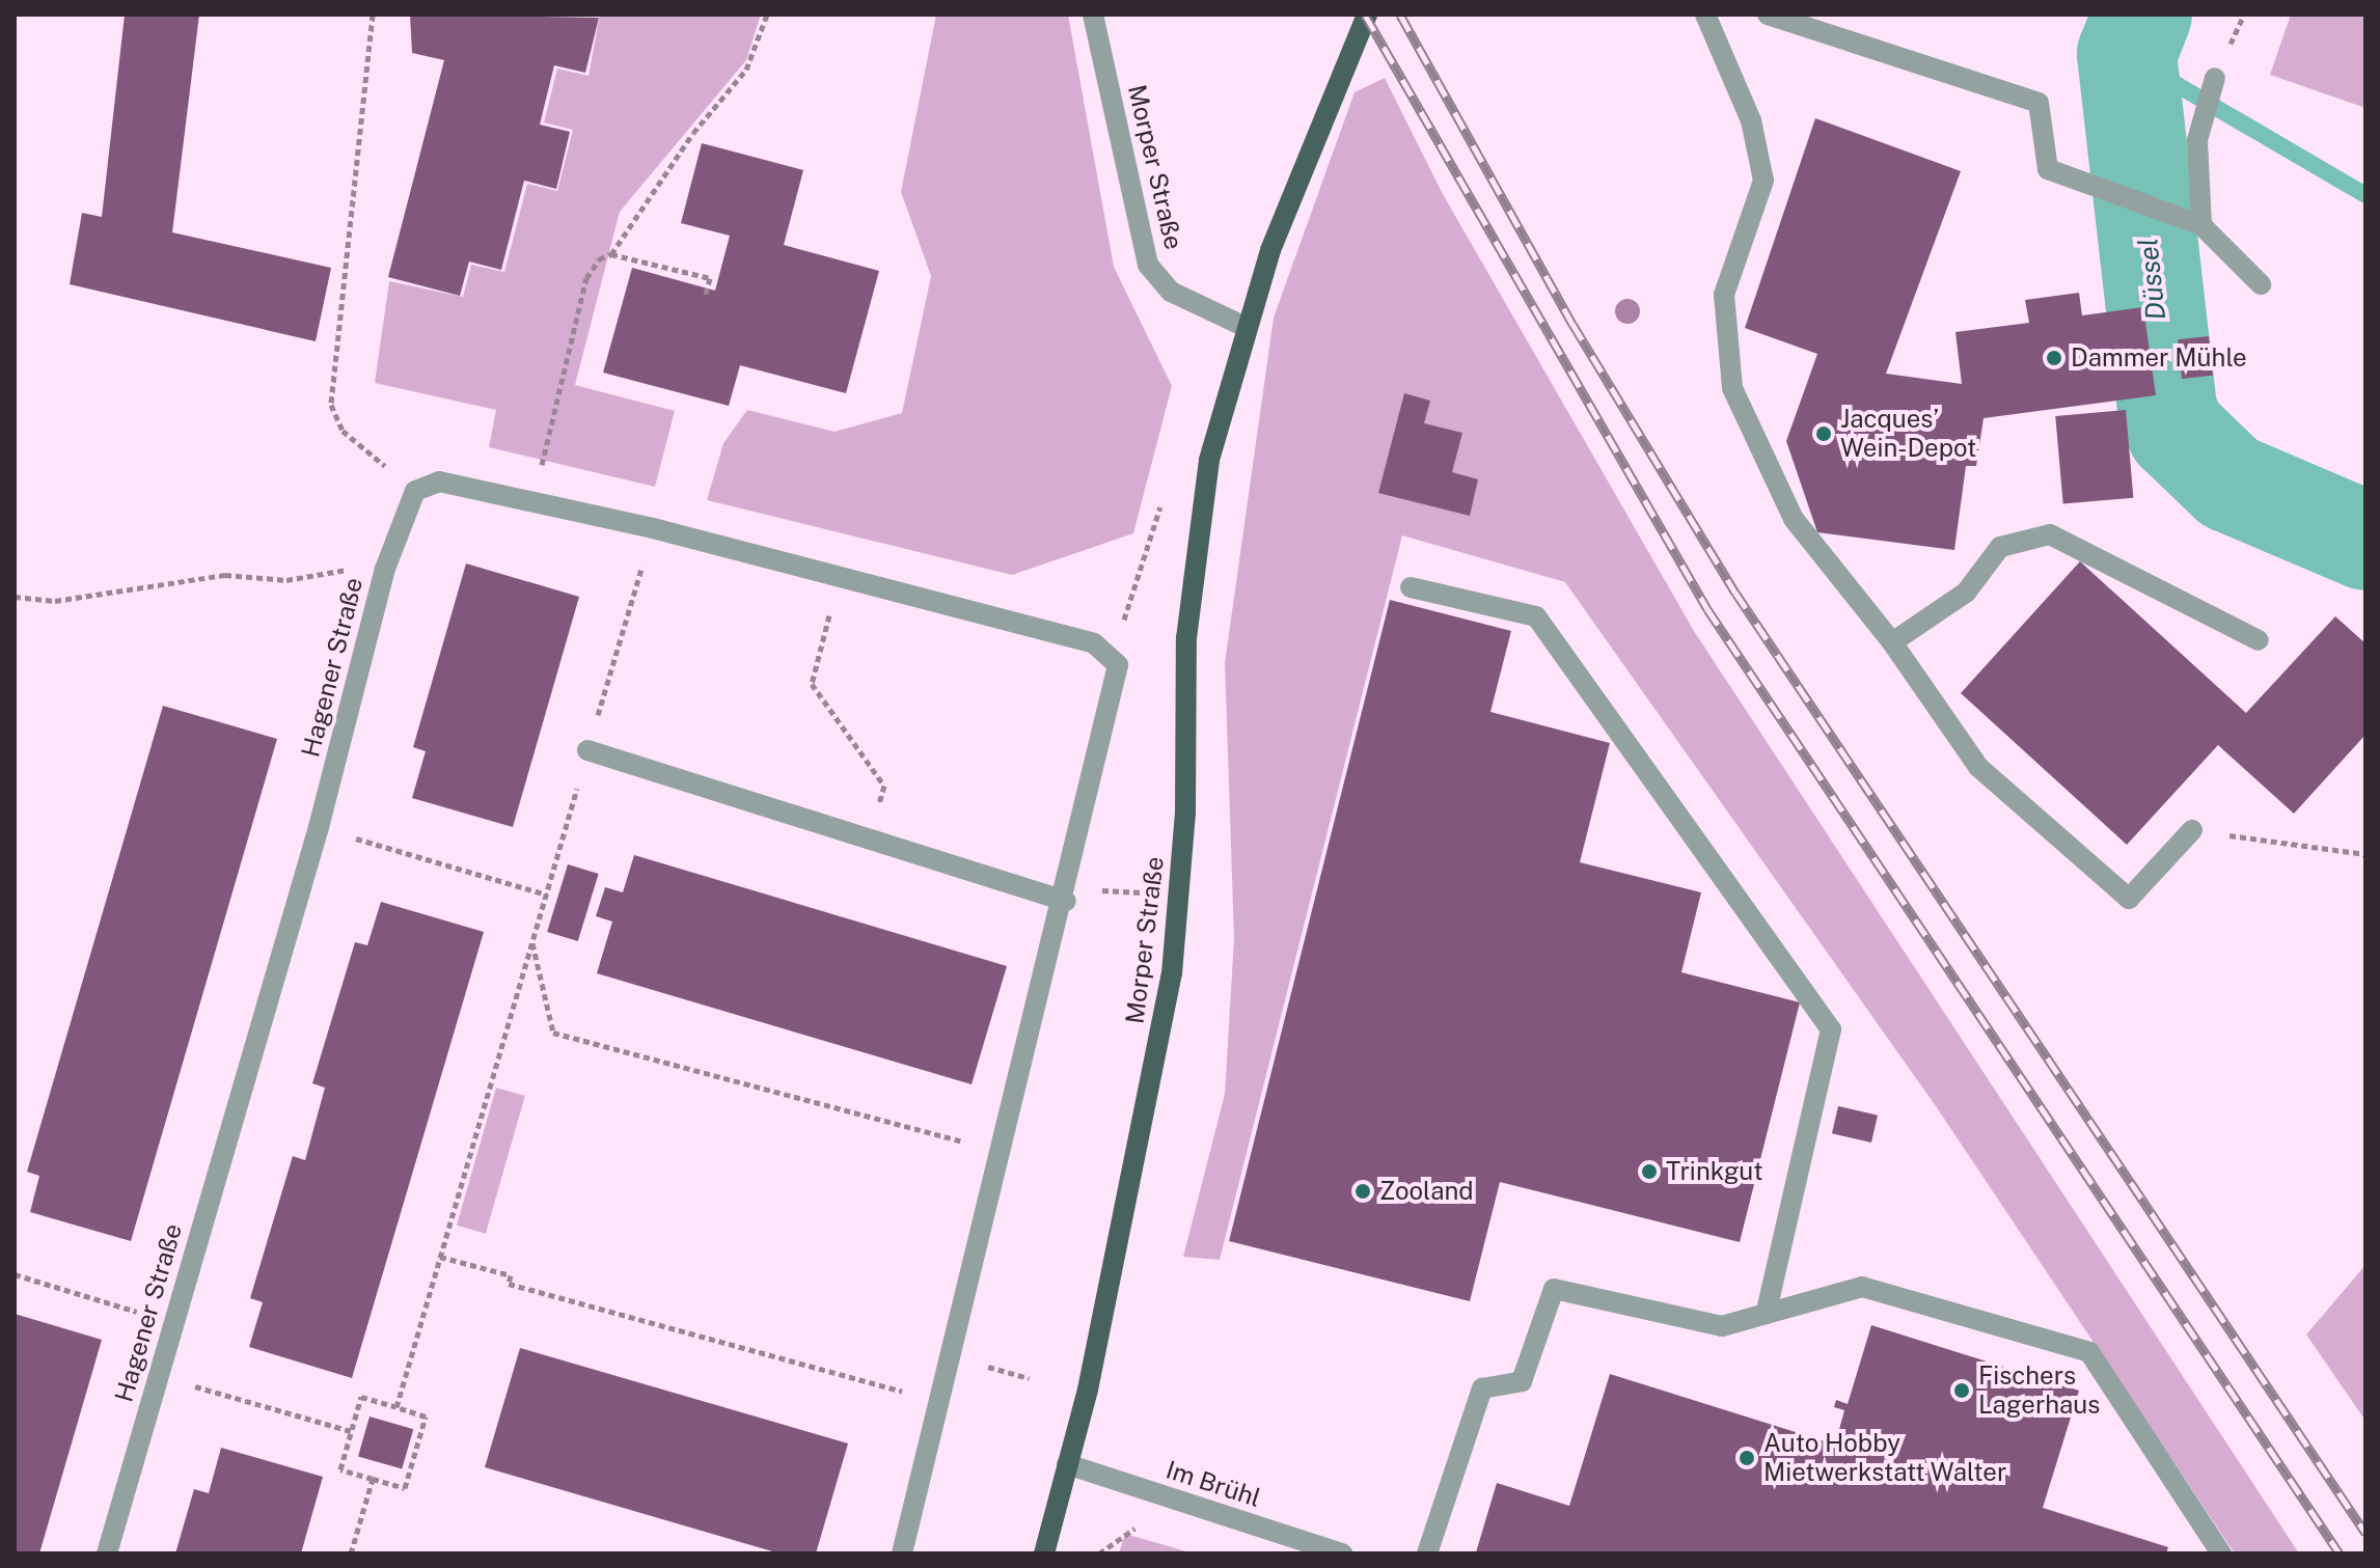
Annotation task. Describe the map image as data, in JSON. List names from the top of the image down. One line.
{"streets":{"main road":["Morper Straße"],"street":["Hagener Straße","Im Brühl"]},"crossings":[["Morper Straße","Im Brühl"]],"water":["Düssel"],"places":["Dammer Mühle","Jacques’ Wein-Depot","Trinkgut","Zooland","Fischers Lagerhaus","Auto Hobby Mietwerkstatt Walter"]}
